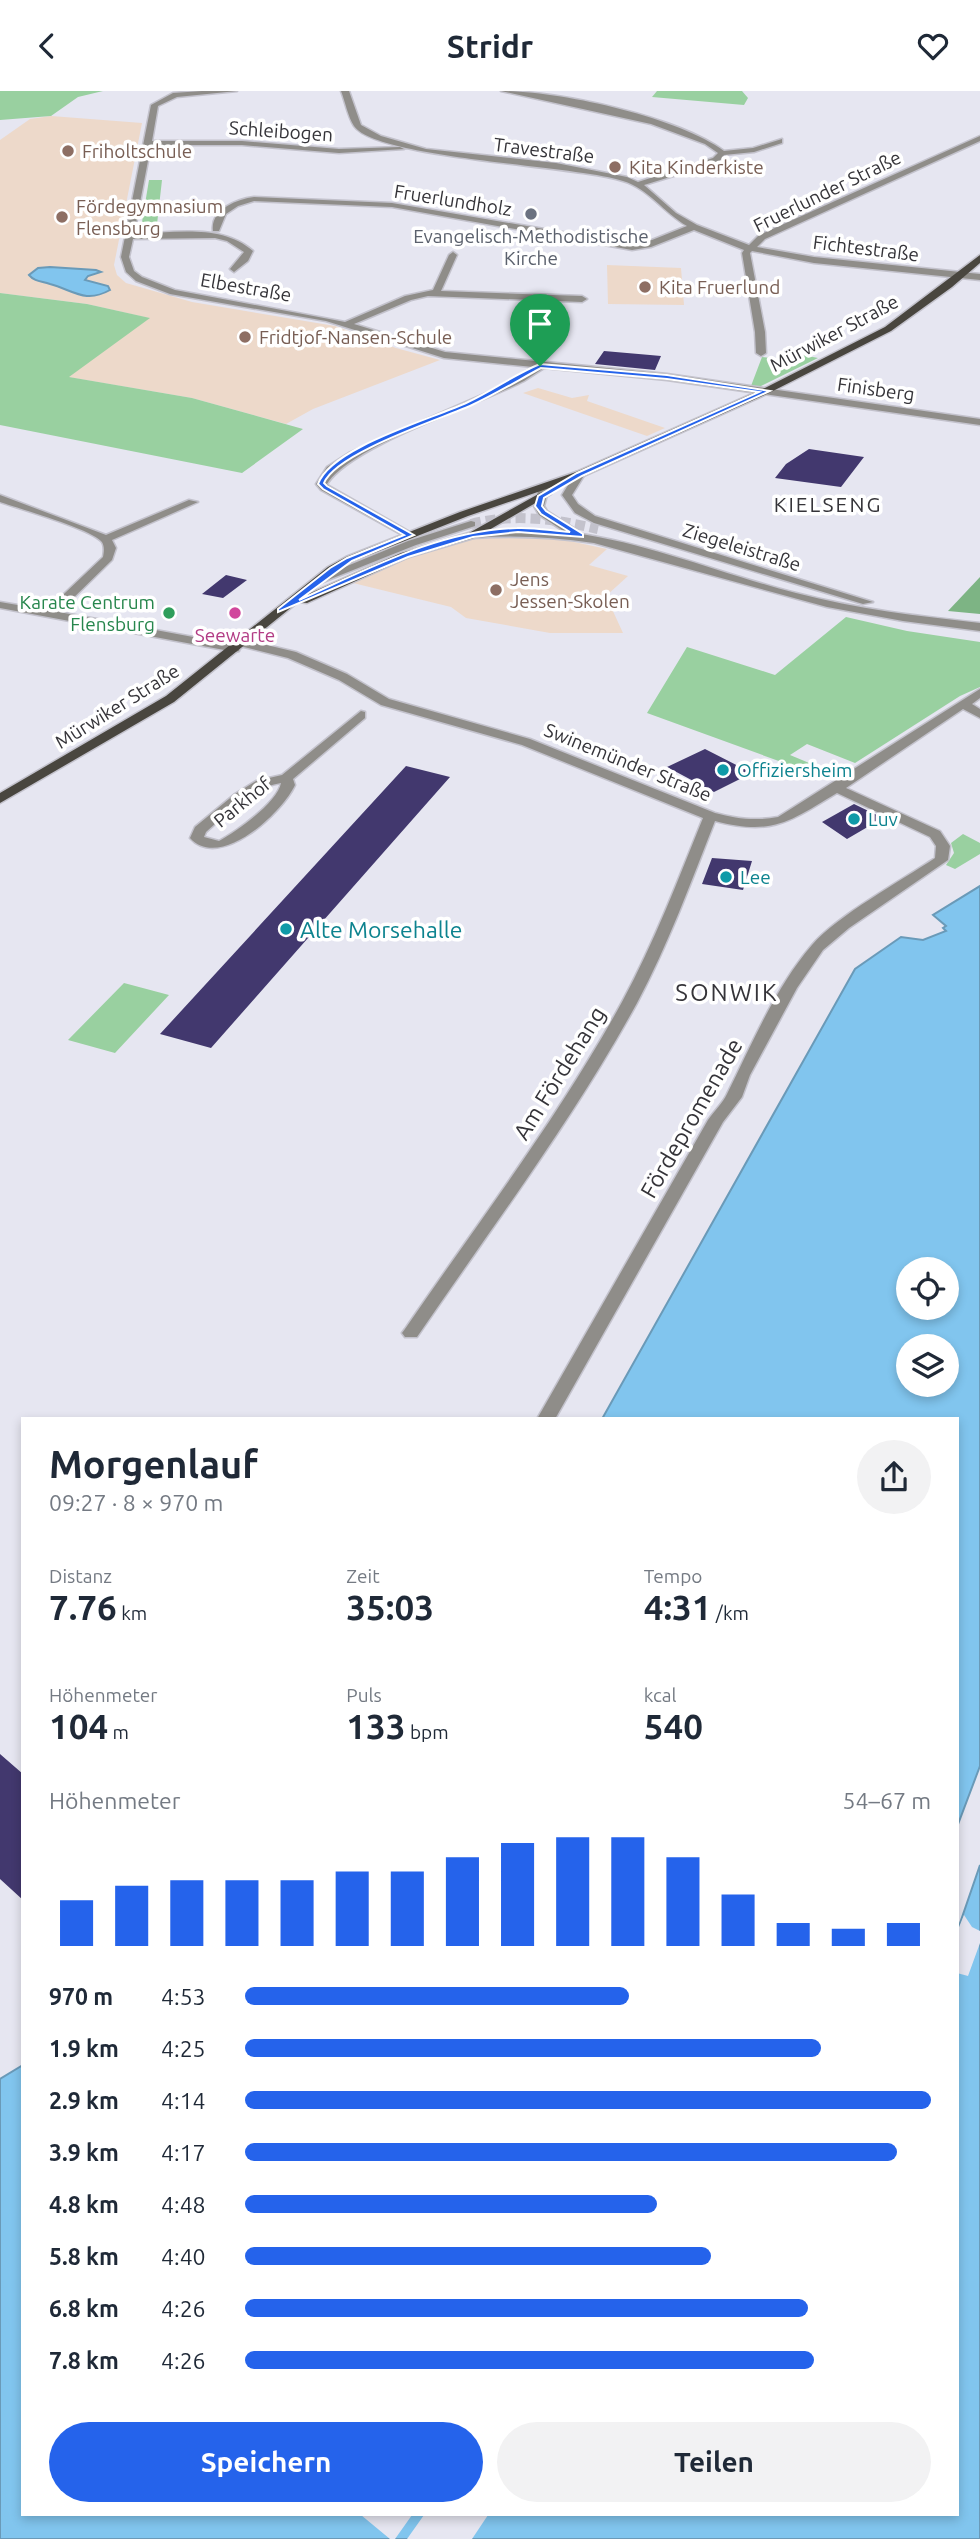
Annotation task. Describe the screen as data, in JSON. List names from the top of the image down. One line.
{"streets":{"main road":["Mürwiker Straße"],"street":["Schleibogen","Travestraße","Fruerlunder Straße","Fruerlundholz","Fichtestraße","Elbestraße","Finisberg","Ziegeleistraße","Swinemünder Straße","Parkhof","Am Fördehang","Fördepromenade"]},"crossings":[["Schleibogen","Travestraße"],["Schleibogen","Elbestraße"],["Travestraße","Fruerlunder Straße"],["Travestraße","Fruerlundholz"],["Travestraße","Fichtestraße"],["Fruerlunder Straße","Fichtestraße"],["Fichtestraße","Mürwiker Straße"],["Elbestraße","Finisberg"],["Mürwiker Straße","Finisberg"],["Mürwiker Straße","Ziegeleistraße"],["Mürwiker Straße","Swinemünder Straße"],["Swinemünder Straße","Parkhof"],["Swinemünder Straße","Am Fördehang"],["Swinemünder Straße","Fördepromenade"]],"districts":["KIELSENG","SONWIK"],"places":["Friholtschule","Kita Kinderkiste","Evangelisch-Methodistische Kirche","Fördegymnasium Flensburg","Kita Fruerlund","Fridtjof-Nansen-Schule","Jens Jessen-Skolen","Karate Centrum Flensburg","Seewarte","Offiziersheim","Luv","Lee","Alte Morsehalle"],"page":{"header":"Stridr","heading":["Morgenlauf","09:27 · 8 × 970 m"],"stats":[["Distanz","7.76 km"],["Zeit","35:03"],["Tempo","4:31 /km"],["Höhenmeter","104 m"],["Puls","133 bpm"],["kcal","540"]],"chart":["Höhenmeter","54–67 m"],"list":[{"name":"970 m","note":"4:53"},{"name":"1.9 km","note":"4:25"},{"name":"2.9 km","note":"4:14"},{"name":"3.9 km","note":"4:17"},{"name":"4.8 km","note":"4:48"},{"name":"5.8 km","note":"4:40"},{"name":"6.8 km","note":"4:26"},{"name":"7.8 km","note":"4:26"}],"buttons":["Speichern","Teilen"]}}
